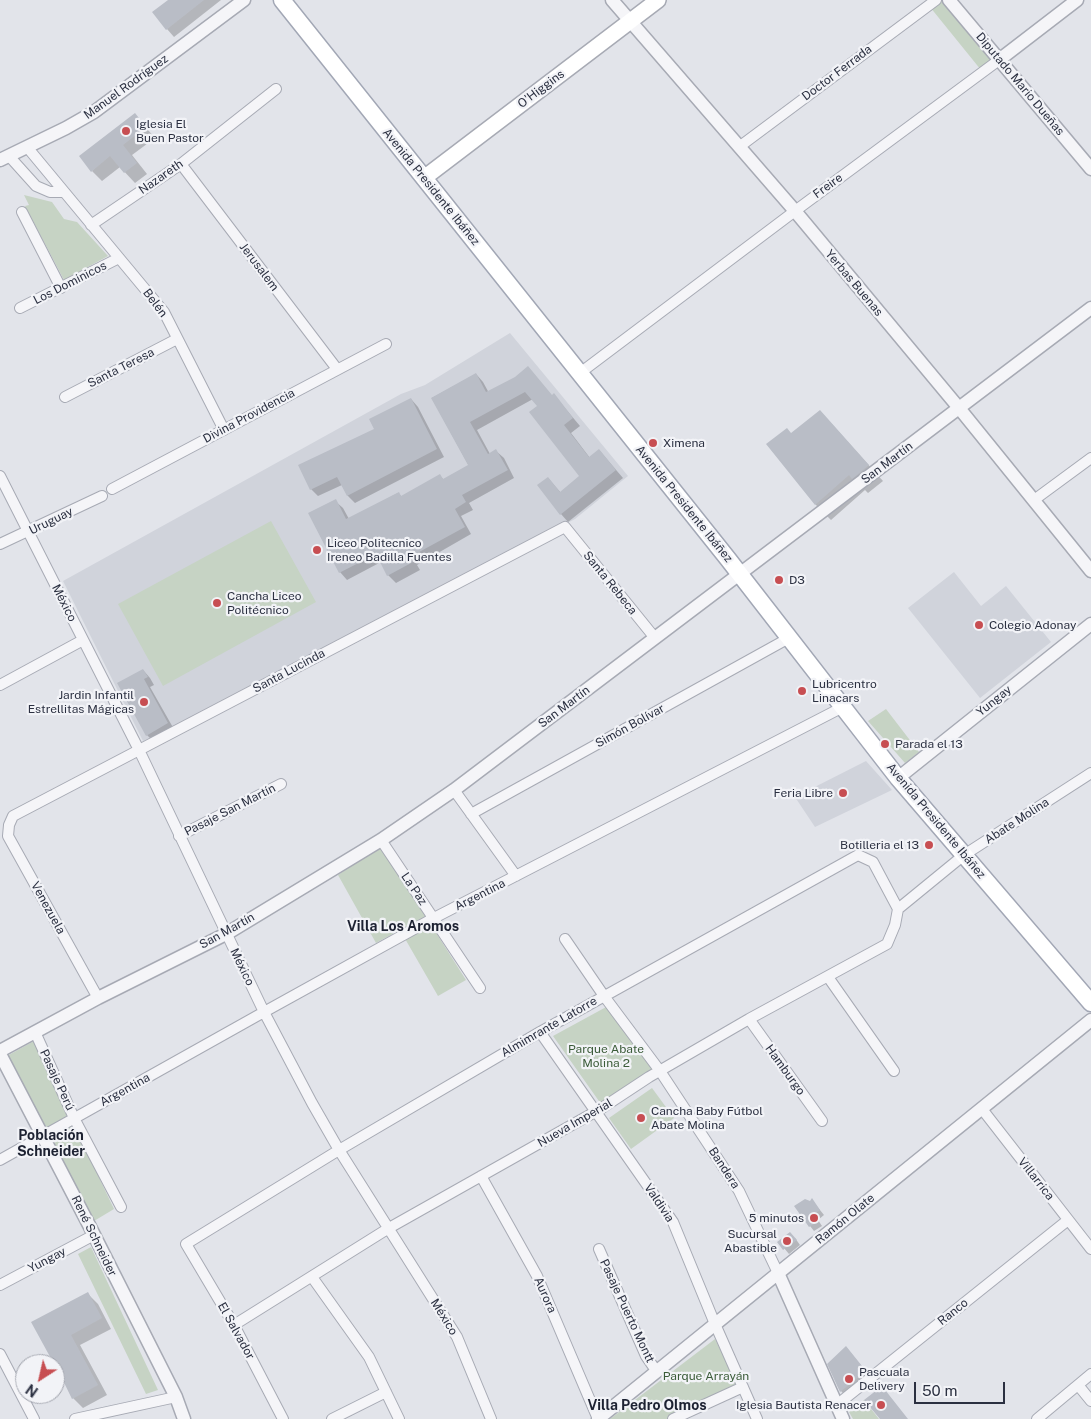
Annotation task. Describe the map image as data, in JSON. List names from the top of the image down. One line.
{"streets":{"main road":["O'Higgins","Avenida Presidente Ibáñez"],"street":["Doctor Ferrada","Diputado Mario Dueñas","Manuel Rodríguez","Nazareth","Freire","Jerusalem","Los Dominicos","Yerbas Buenas","Belén","Santa Teresa","Divina Providencia","San Martín","Uruguay","Santa Rebeca","México","Santa Lucinda","Yungay","Simón Bolívar","Pasaje San Martín","Abate Molina","La Paz","Argentina","Venezuela","Almimrante Latorre","Hamburgo","Pasaje Perú","Nueva Imperial","Bandera","Villarrica","Valdivia","Ramón Olate","René Schneider","Aurora","Pasaje Puerto Montt","Ranco","El Salvador"]},"crossings":[["Doctor Ferrada","Yerbas Buenas"],["Diputado Mario Dueñas","Freire"],["Manuel Rodríguez","Belén"],["O'Higgins","Avenida Presidente Ibáñez"],["O'Higgins","Yerbas Buenas"],["Nazareth","Jerusalem"],["Nazareth","Belén"],["Freire","Avenida Presidente Ibáñez"],["Freire","Yerbas Buenas"],["Avenida Presidente Ibáñez","San Martín"],["Avenida Presidente Ibáñez","Yungay"],["Avenida Presidente Ibáñez","Simón Bolívar"],["Avenida Presidente Ibáñez","Abate Molina"],["Avenida Presidente Ibáñez","Argentina"],["Jerusalem","Divina Providencia"],["Los Dominicos","Belén"],["Yerbas Buenas","San Martín"],["Belén","Santa Teresa"],["Belén","Divina Providencia"],["San Martín","Santa Rebeca"],["San Martín","México"],["San Martín","La Paz"],["San Martín","Venezuela"],["San Martín","Pasaje Perú"],["San Martín","René Schneider"],["Uruguay","México"],["Santa Rebeca","Santa Lucinda"],["México","Santa Lucinda"],["México","Pasaje San Martín"],["México","Argentina"],["México","Almimrante Latorre"],["México","Nueva Imperial"],["Santa Lucinda","Venezuela"],["Yungay","René Schneider"],["Abate Molina","Almimrante Latorre"],["Abate Molina","Nueva Imperial"],["La Paz","Argentina"],["Argentina","Pasaje Perú"],["Argentina","René Schneider"],["Almimrante Latorre","Nueva Imperial"],["Almimrante Latorre","Bandera"],["Almimrante Latorre","Valdivia"],["Almimrante Latorre","El Salvador"],["Hamburgo","Nueva Imperial"],["Nueva Imperial","Bandera"],["Nueva Imperial","Valdivia"],["Nueva Imperial","Aurora"],["Nueva Imperial","El Salvador"],["Bandera","Ramón Olate"],["Bandera","Ranco"],["Villarrica","Ramón Olate"],["Villarrica","Ranco"],["Valdivia","Ramón Olate"],["Ramón Olate","Aurora"],["Ramón Olate","Pasaje Puerto Montt"]],"districts":["Villa Los Aromos","Población Schneider","Villa Pedro Olmos"],"parks":["Parque Abate Molina 2","Parque Arrayán"],"places":["Iglesia El Buen Pastor","Ximena","Liceo Politecnico Ireneo Badilla Fuentes","D3","Cancha Liceo Politécnico","Colegio Adonay","Lubricentro Linacars","Jardin Infantil Estrellitas Mágicas","Parada el 13","Feria Libre","Botilleria el 13","Cancha Baby Fútbol Abate Molina","5 minutos","Sucursal Abastible","Pascuala Delivery","Iglesia Bautista Renacer"],"scale_bar":"50 m","north":"bottom left"}
